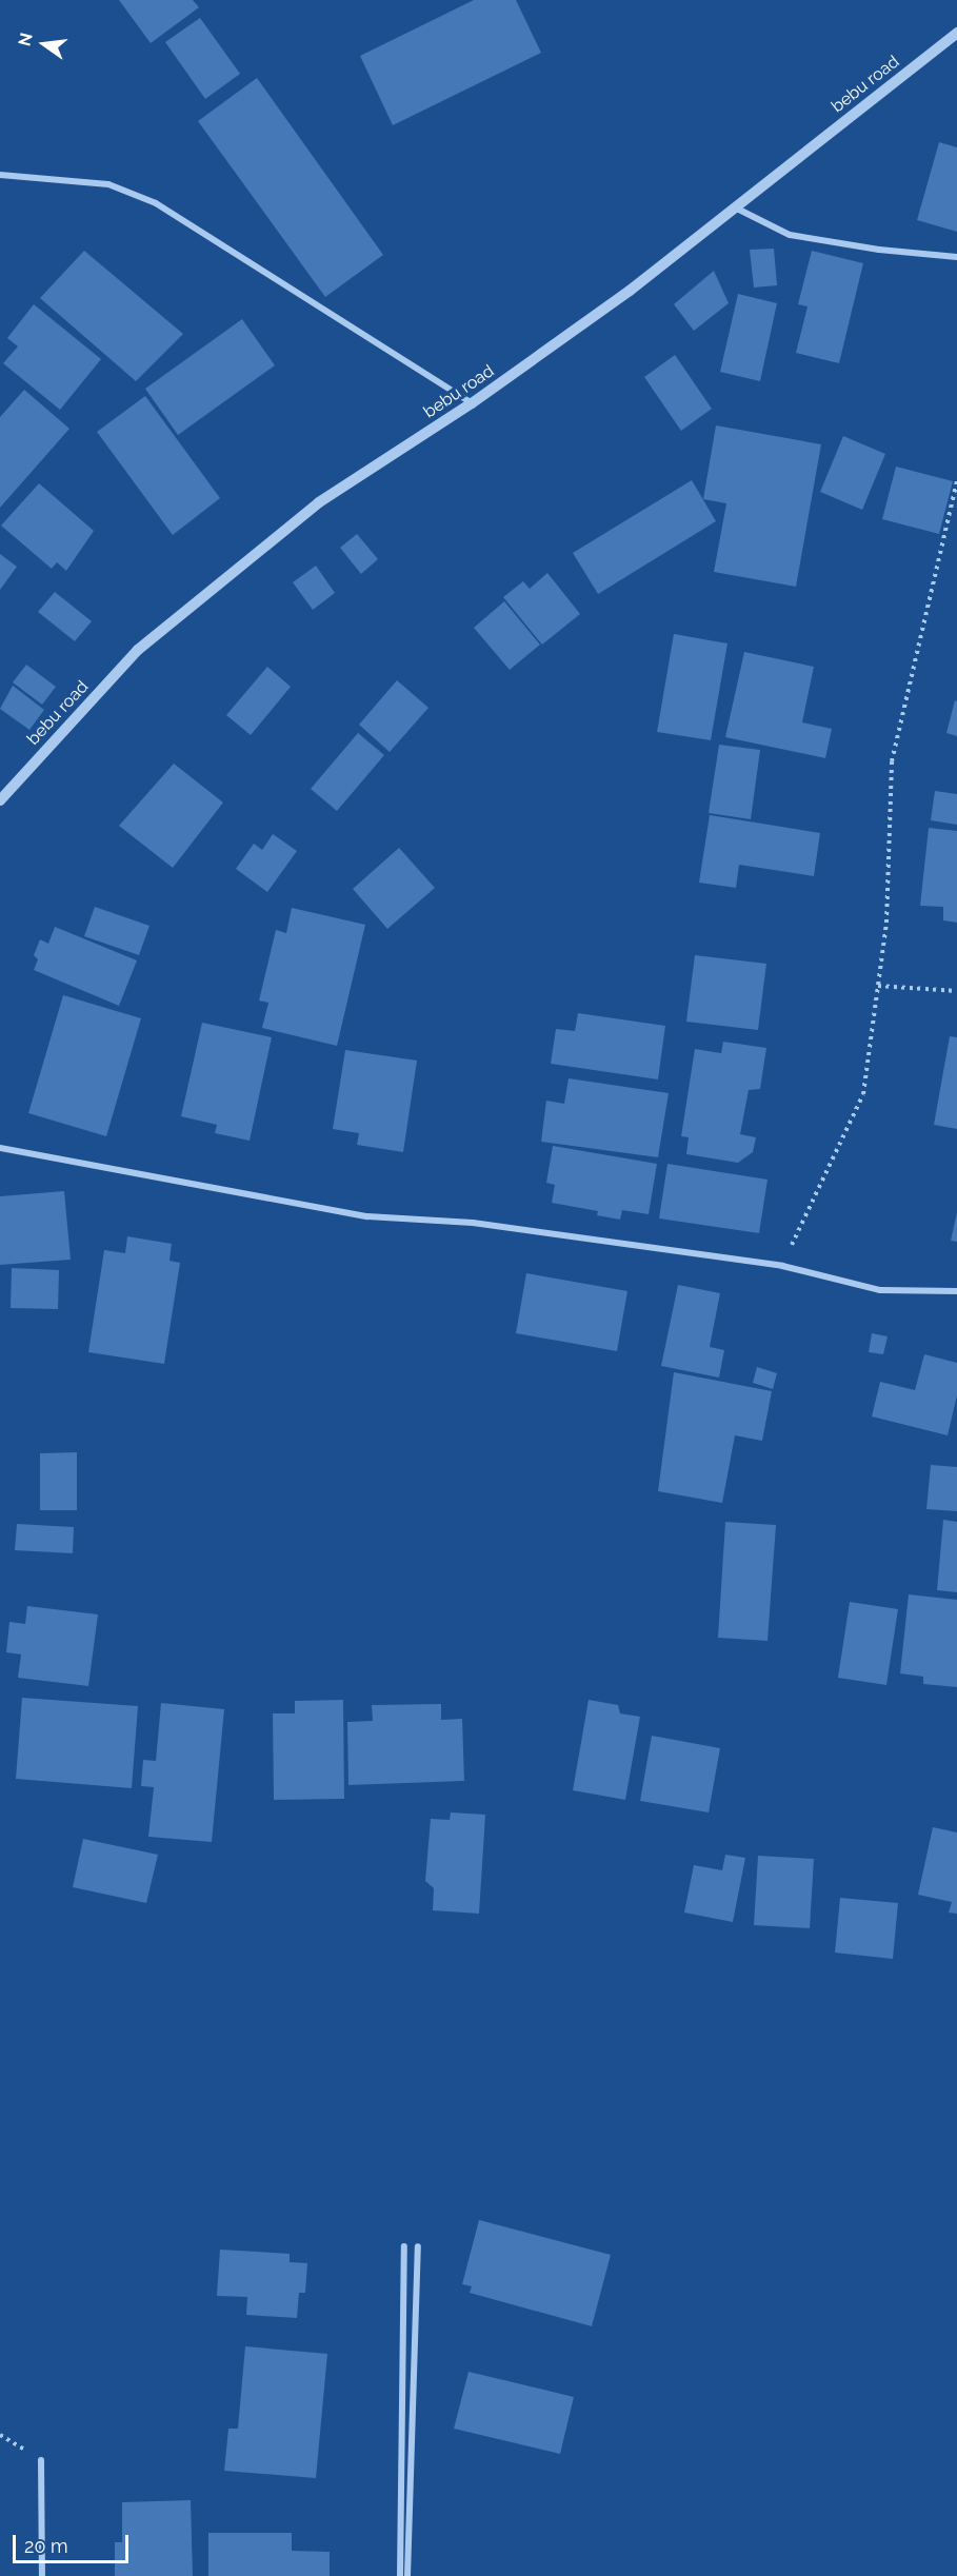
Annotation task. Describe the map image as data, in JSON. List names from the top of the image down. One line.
{"streets":{"street":["bebu road"]},"scale_bar":"20 m","north":"left"}
